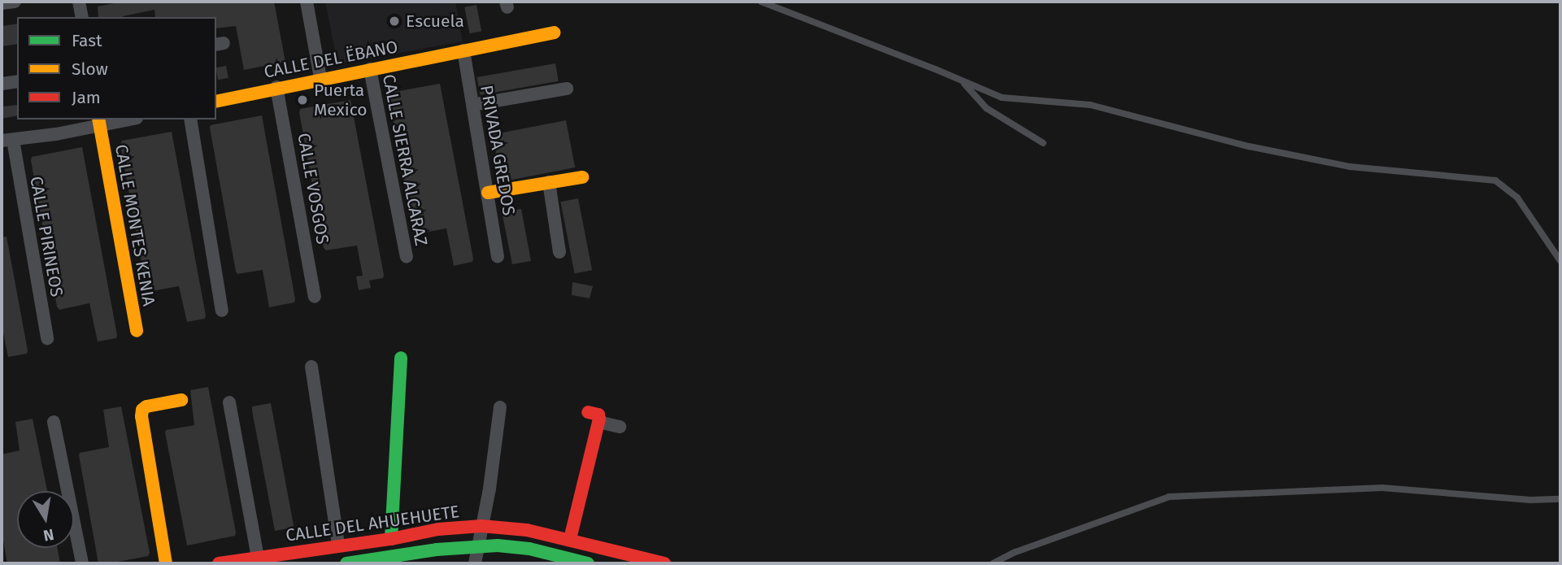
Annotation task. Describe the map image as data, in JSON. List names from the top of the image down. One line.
{"streets":{"street":["CALLE DEL ËBANO","PRIVADA GREDOS","CALLE SIERRA ALCARAZ","CALLE VOSGOS","CALLE MONTES KENIA","CALLE PIRINEOS","CALLE DEL AHUEHUETE"]},"crossings":[["CALLE DEL ËBANO","PRIVADA GREDOS"],["CALLE DEL ËBANO","CALLE SIERRA ALCARAZ"],["CALLE DEL ËBANO","CALLE VOSGOS"]],"places":["Escuela","Puerta Mexico"],"legend":["Fast","Slow","Jam"],"north":"bottom"}
